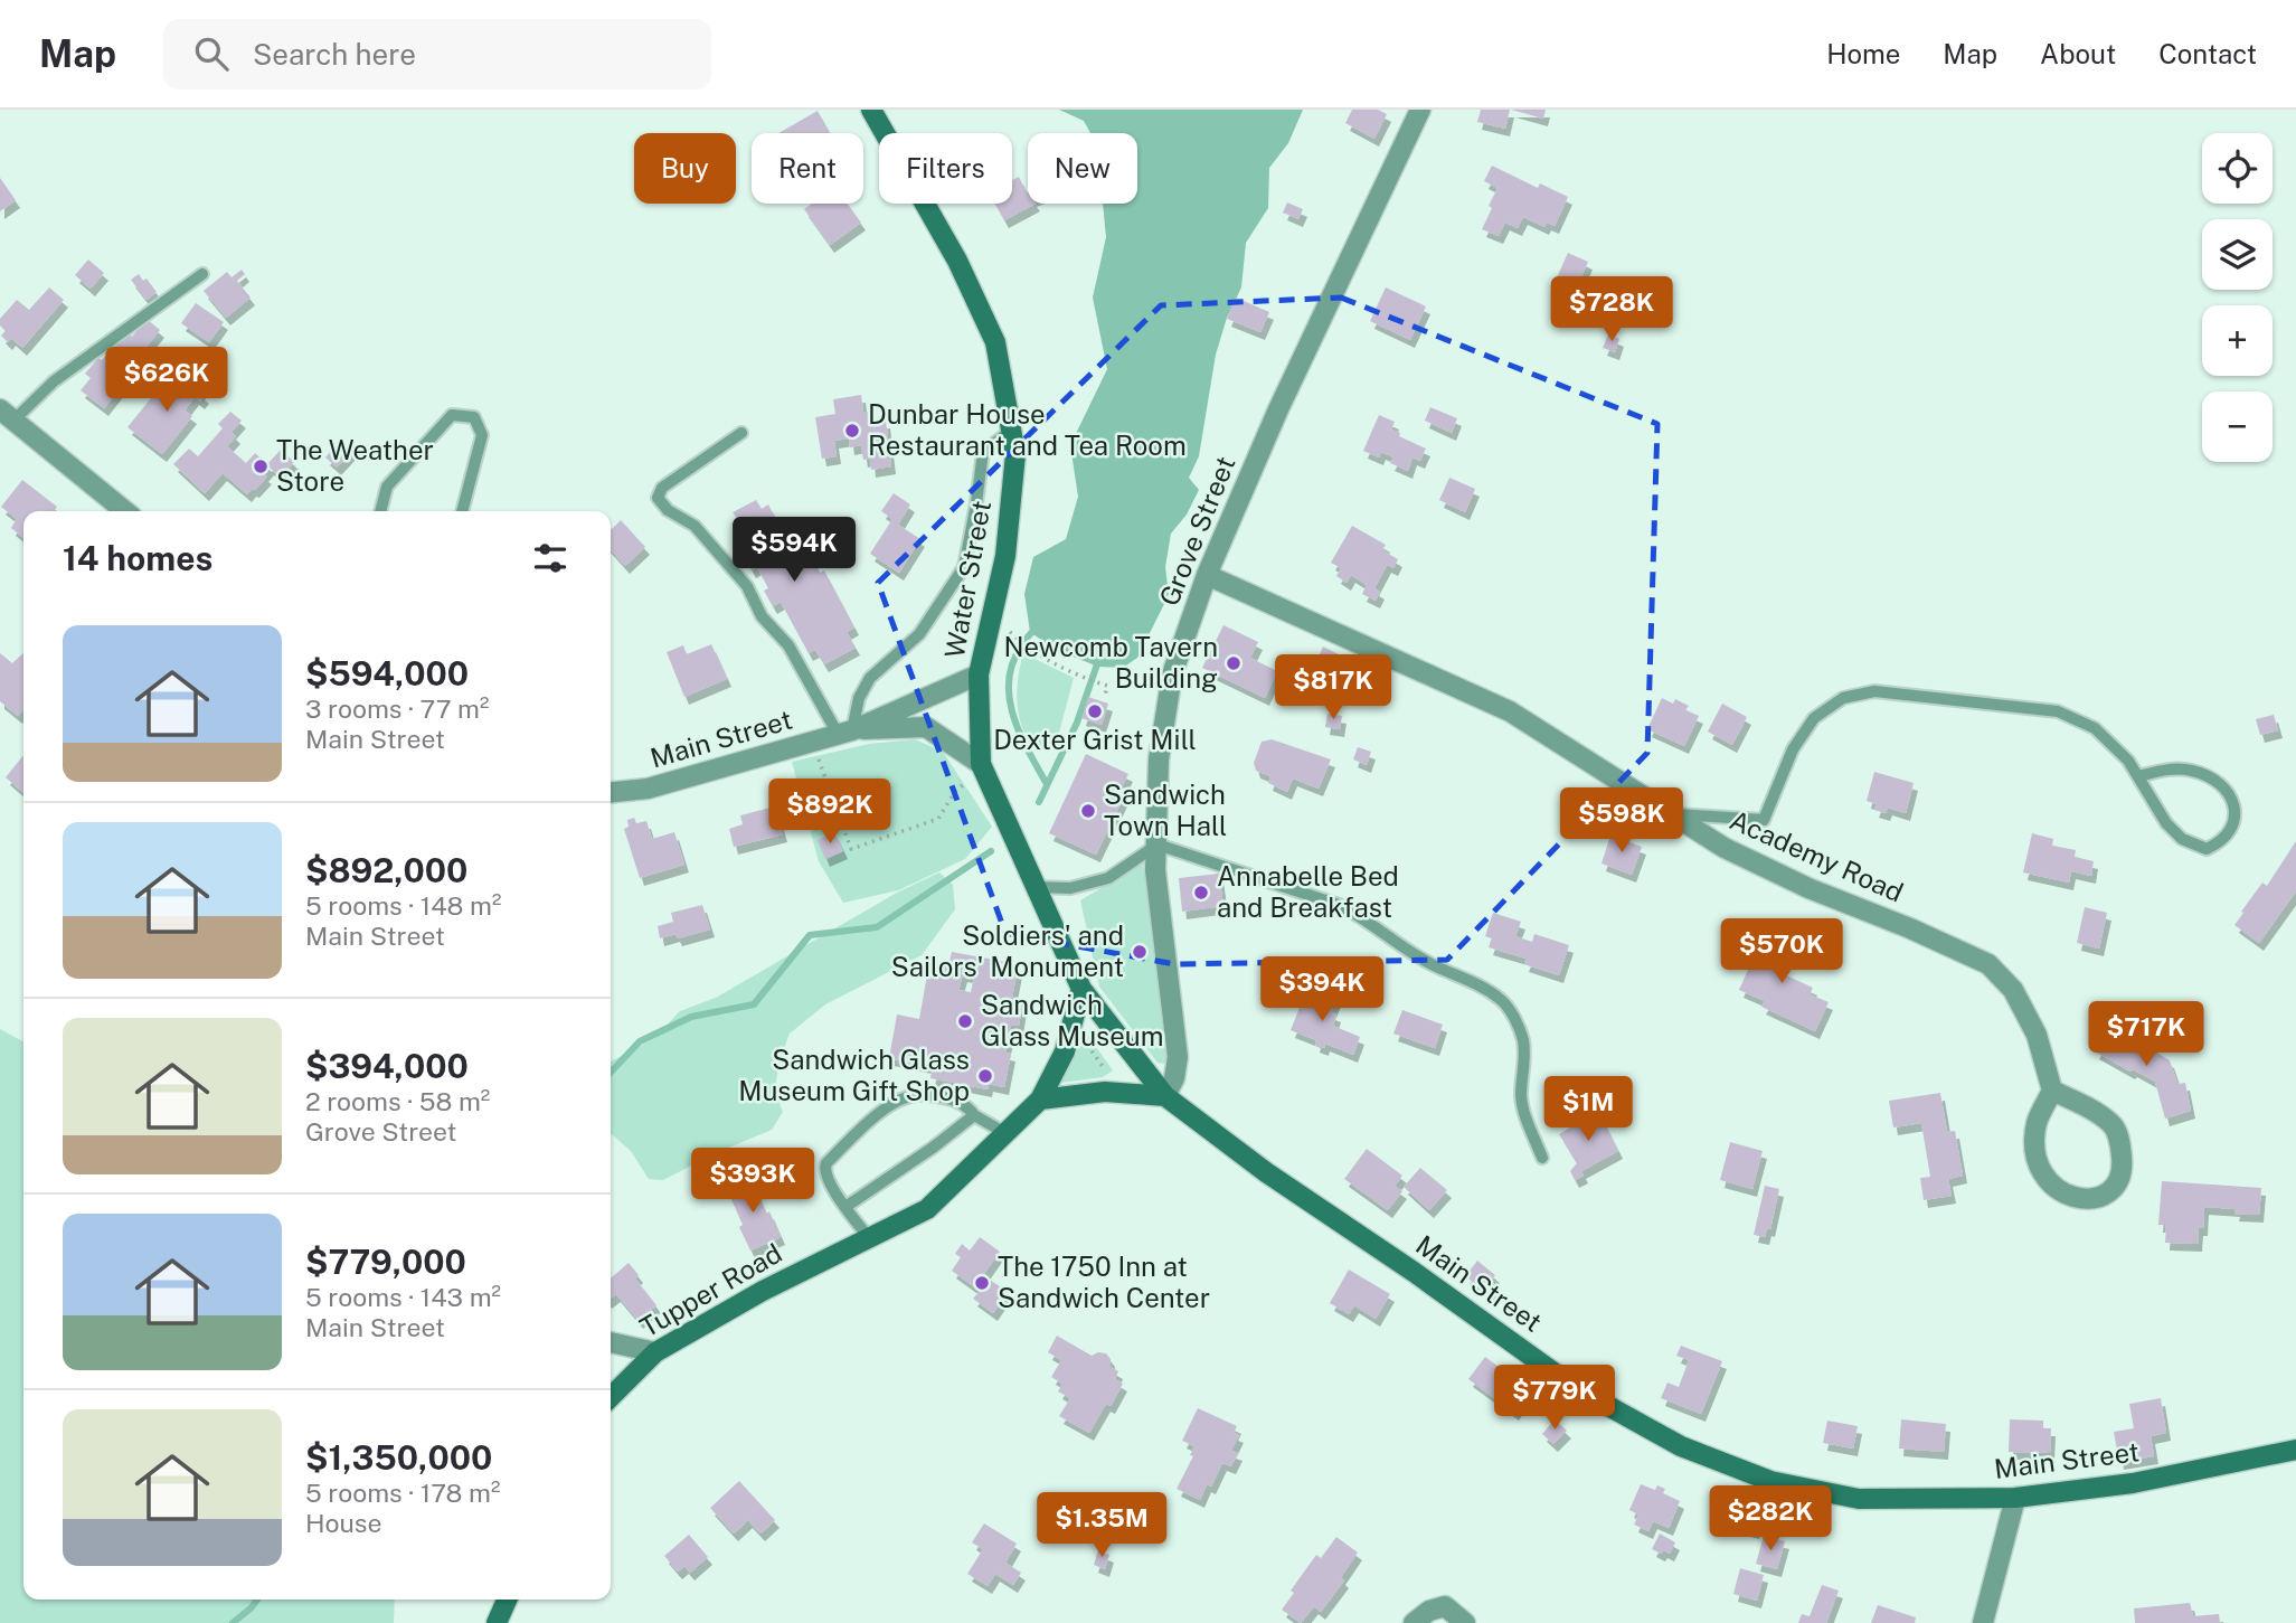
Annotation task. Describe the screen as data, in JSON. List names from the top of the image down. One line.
{"streets":{"main road":["Water Street","Main Street","Tupper Road"],"street":["Grove Street","Academy Road"]},"crossings":[["Grove Street","Main Street"],["Grove Street","Academy Road"],["Water Street","Main Street"],["Main Street","Tupper Road"]],"places":["Dunbar House Restaurant and Tea Room","The Weather Store","Newcomb Tavern Building","Dexter Grist Mill","Sandwich Town Hall","Annabelle Bed and Breakfast","Soldiers' and Sailors' Monument","Sandwich Glass Museum","Sandwich Glass Museum Gift Shop","The 1750 Inn at Sandwich Center"],"page":{"header":"Map","search":"Search here","nav":["Home","Map","About","Contact"],"map_buttons":["+","−"],"chip":["Buy","Rent","Filters","New"],"price":["$728K","$626K","$594K","$817K","$892K","$598K","$570K","$394K","$717K","$1M","$393K","$779K","$282K","$1.35M"],"heading":"14 homes","list":[{"name":"$594,000","note":"3 rooms · 77 m² · Main Street"},{"name":"$892,000","note":"5 rooms · 148 m² · Main Street"},{"name":"$394,000","note":"2 rooms · 58 m² · Grove Street"},{"name":"$779,000","note":"5 rooms · 143 m² · Main Street"},{"name":"$1,350,000","note":"5 rooms · 178 m² · House"}]}}
